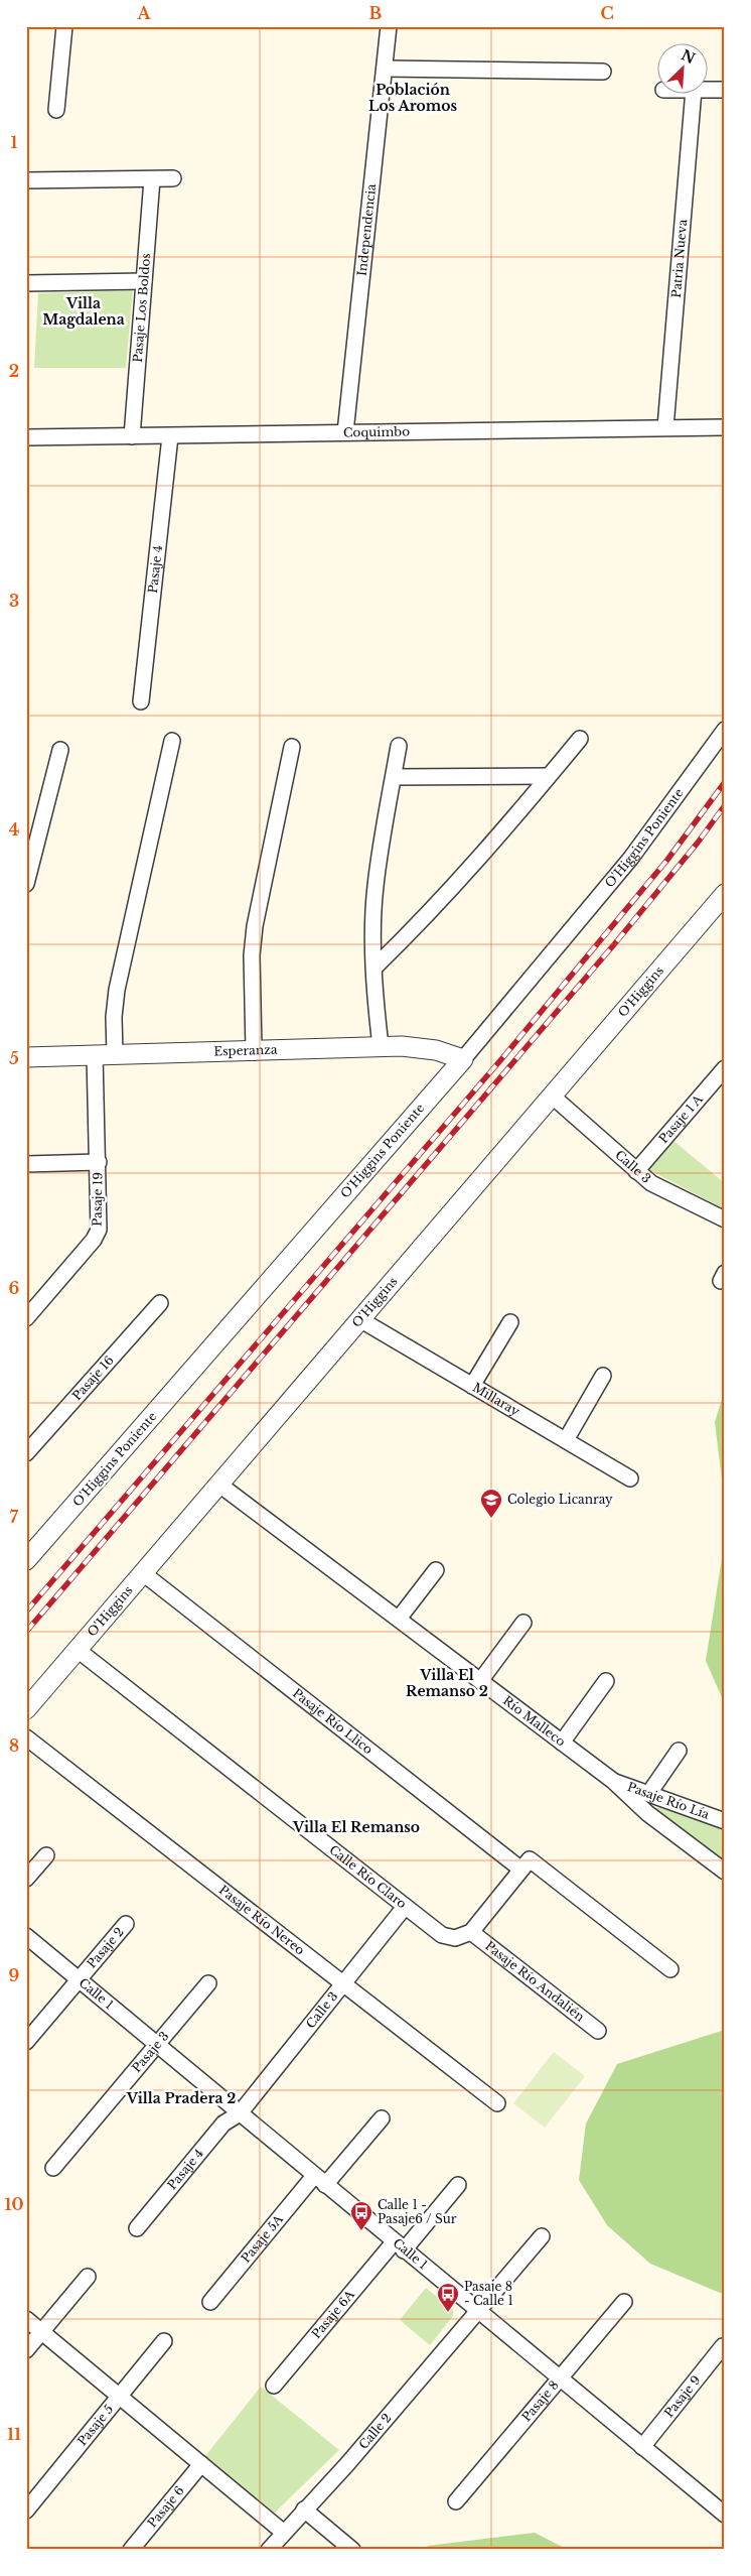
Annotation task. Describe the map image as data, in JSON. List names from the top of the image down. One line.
{"streets":{"street":["Independencia","Patria Nueva","Pasaje Los Boldos","Coquimbo","Pasaje 4","O'Higgins Poniente","O'Higgins","Esperanza","Pasaje 1 A","Calle 3","Pasaje 19","Pasaje 16","Millaray","Pasaje Río Llico","Río Malleco","Pasaje Río Lía","Calle Río Claro","Pasaje Río Nereo","Pasaje 2","Pasaje Río Andalién","Calle 1","Pasaje 3","Pasaje 5A","Pasaje 6A","Pasaje 9","Pasaje 8","Pasaje 5","Calle 2","Pasaje 6"]},"crossings":[["Independencia","Coquimbo"],["Patria Nueva","Coquimbo"],["Pasaje Los Boldos","Coquimbo"],["Coquimbo","Pasaje 4"],["Pasaje 4","Calle 3"],["Pasaje 4","Calle 1"],["O'Higgins Poniente","Esperanza"],["O'Higgins","Calle 3"],["O'Higgins","Millaray"],["O'Higgins","Pasaje Río Llico"],["O'Higgins","Río Malleco"],["O'Higgins","Calle Río Claro"],["Esperanza","Pasaje 19"],["Pasaje 1 A","Calle 3"],["Calle 3","Calle Río Claro"],["Calle 3","Pasaje Río Nereo"],["Calle 3","Calle 1"],["Río Malleco","Pasaje Río Lía"],["Calle Río Claro","Pasaje Río Andalién"],["Pasaje 2","Calle 1"],["Calle 1","Pasaje 3"],["Calle 1","Pasaje 5A"],["Calle 1","Pasaje 6A"],["Calle 1","Pasaje 9"],["Calle 1","Pasaje 8"],["Calle 1","Calle 2"]],"districts":["Población Los Aromos","Villa Magdalena","Villa El Remanso 2","Villa El Remanso","Villa Pradera 2"],"places":{"school or university":["Colegio Licanray"],"bus stop":["Calle 1 - Pasaje6 / Sur","Pasaje 8 - Calle 1"]},"north":"top right","grid":{"columns":["A","B","C"],"rows":["1","2","3","4","5","6","7","8","9","10","11"]}}
